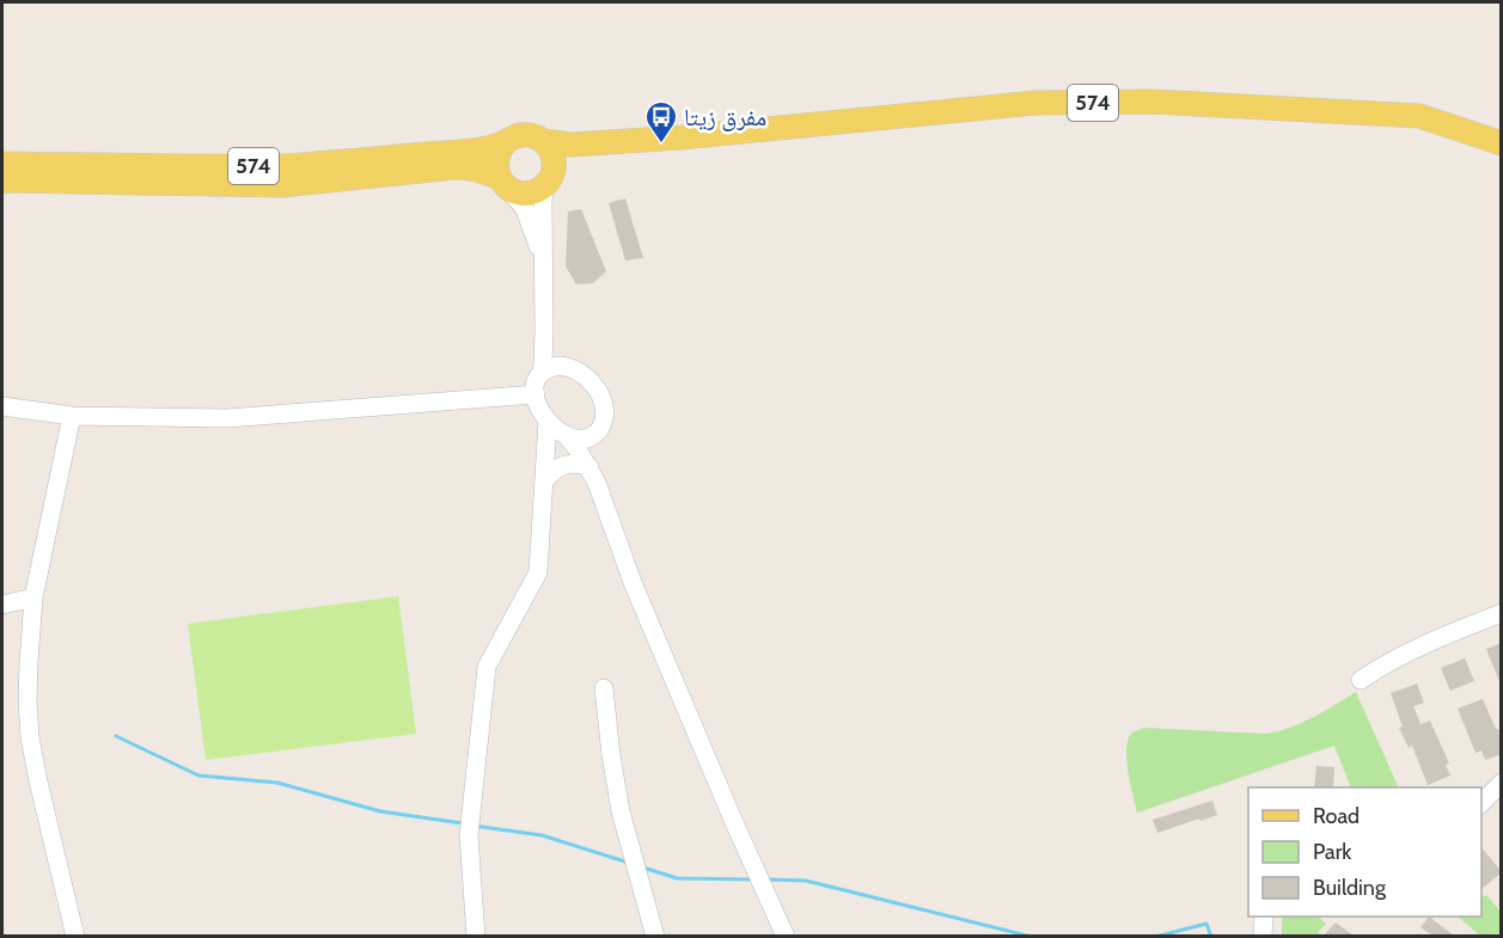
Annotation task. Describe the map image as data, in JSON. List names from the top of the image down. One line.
{"streets":{"main road":["574"]},"places":{"bus stop":["مفرق زيتا"]},"legend":["Road","Park","Building"]}
